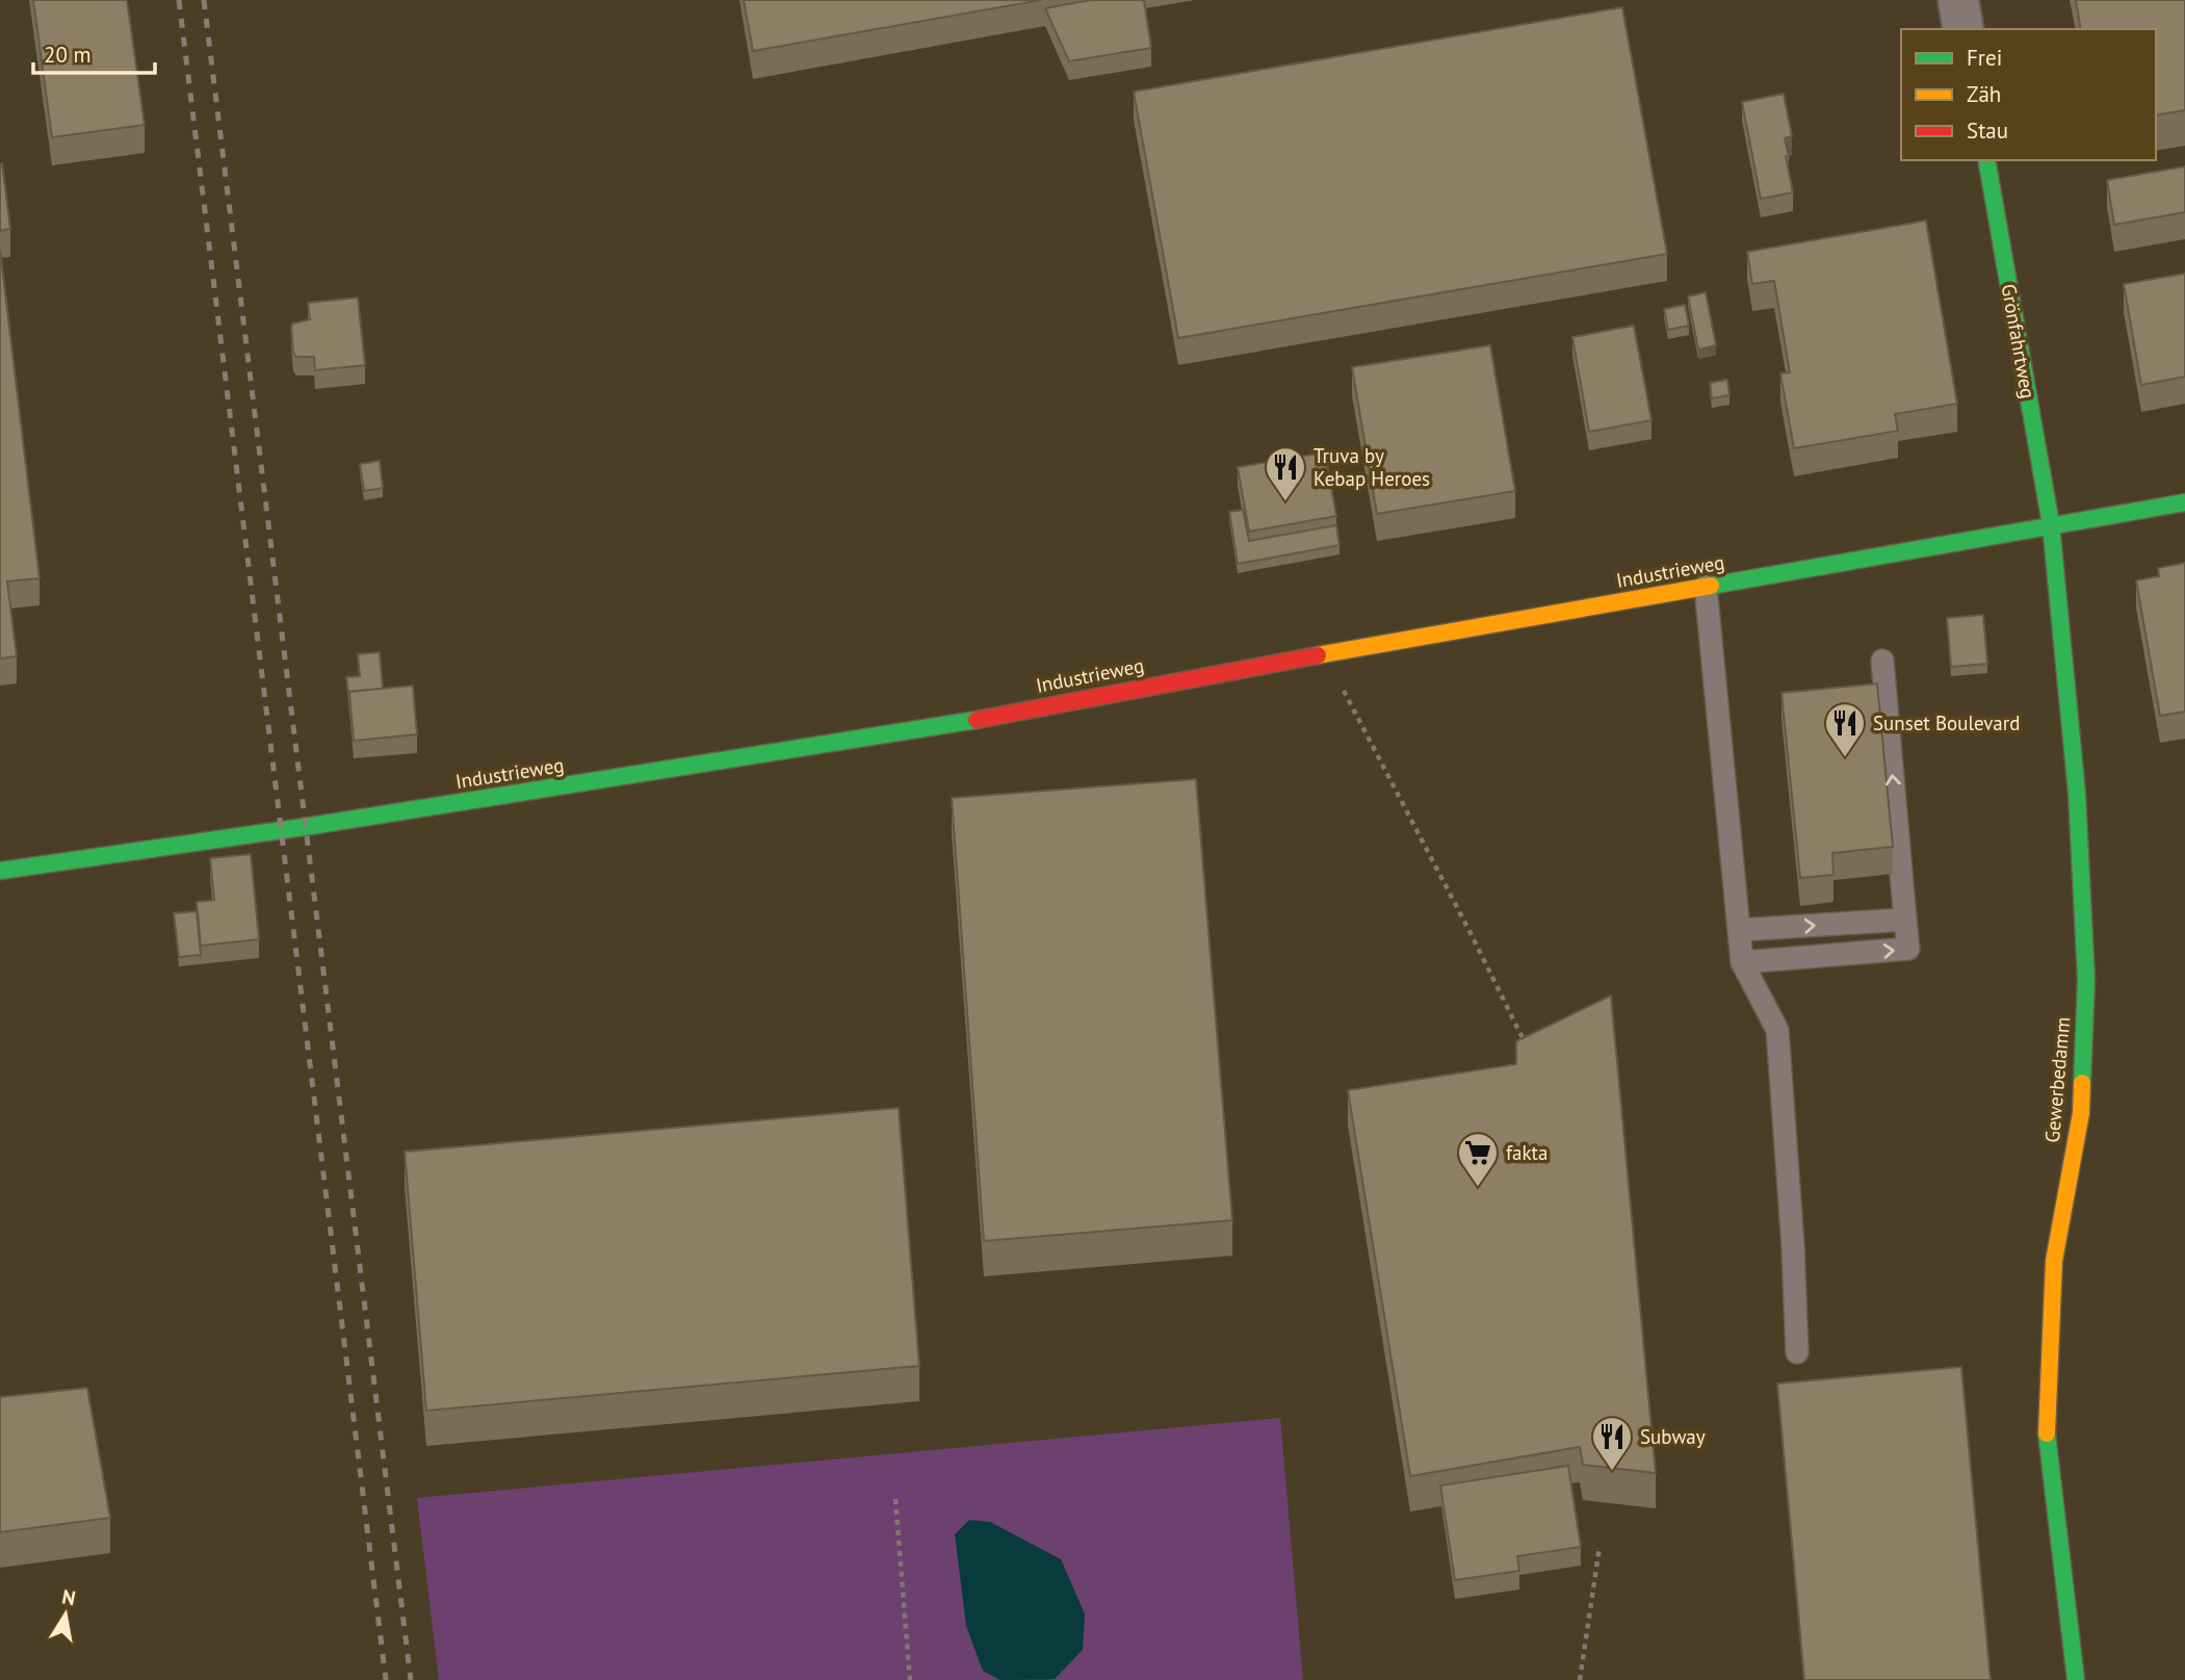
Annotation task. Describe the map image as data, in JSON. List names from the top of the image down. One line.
{"streets":{"street":["Grönfahrtweg","Industrieweg","Gewerbedamm"]},"crossings":[["Grönfahrtweg","Industrieweg"],["Grönfahrtweg","Gewerbedamm"],["Industrieweg","Gewerbedamm"]],"places":{"restaurant":["Truva by Kebap Heroes","Sunset Boulevard","Subway"],"supermarket":["fakta"]},"legend":["Frei","Zäh","Stau"],"scale_bar":"20 m","north":"top"}
